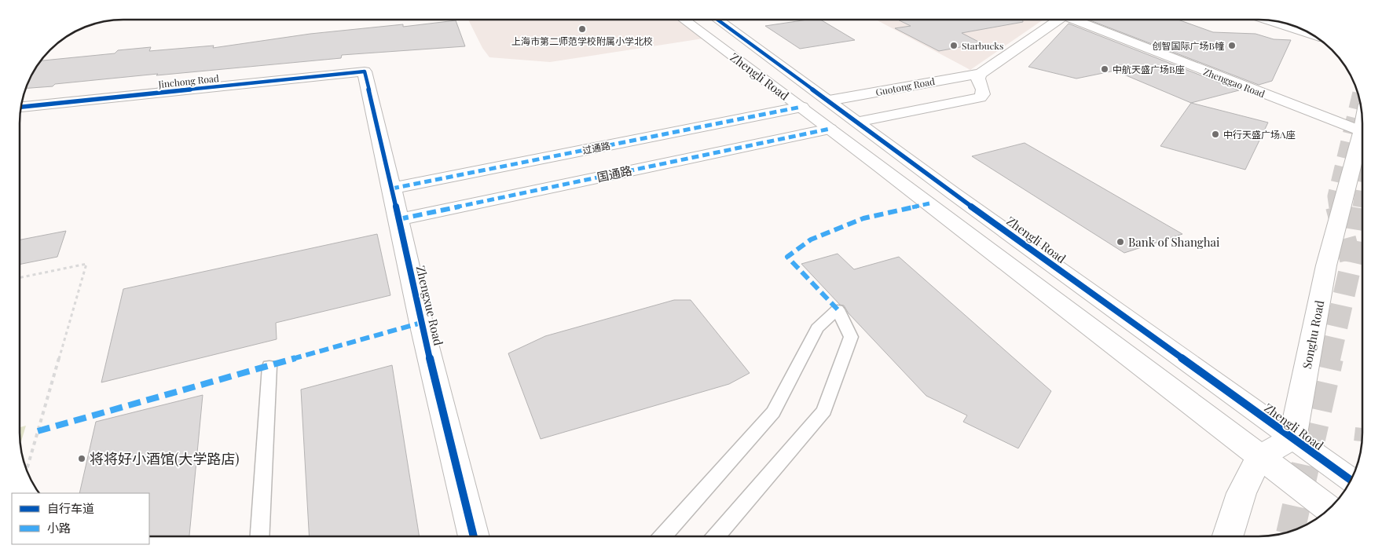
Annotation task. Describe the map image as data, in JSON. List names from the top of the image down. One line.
{"streets":{"street":["Zhengli Road","Jinchong Road","Zhenggao Road","Guotong Road","过通路","国通路","Zhengxue Road","Songhu Road"]},"crossings":[["Zhengli Road","Guotong Road"],["Zhengli Road","过通路"],["Zhengli Road","国通路"],["Zhengli Road","Songhu Road"],["Jinchong Road","Zhengxue Road"],["过通路","Zhengxue Road"],["国通路","Zhengxue Road"]],"places":["上海市第二师范学校附属小学北校","Starbucks","创智国际广场B幢","中航天盛广场B座","中行天盛广场A座","Bank of Shanghai","将将好小酒馆(大学路店)"],"legend":["自行车道","小路"]}
